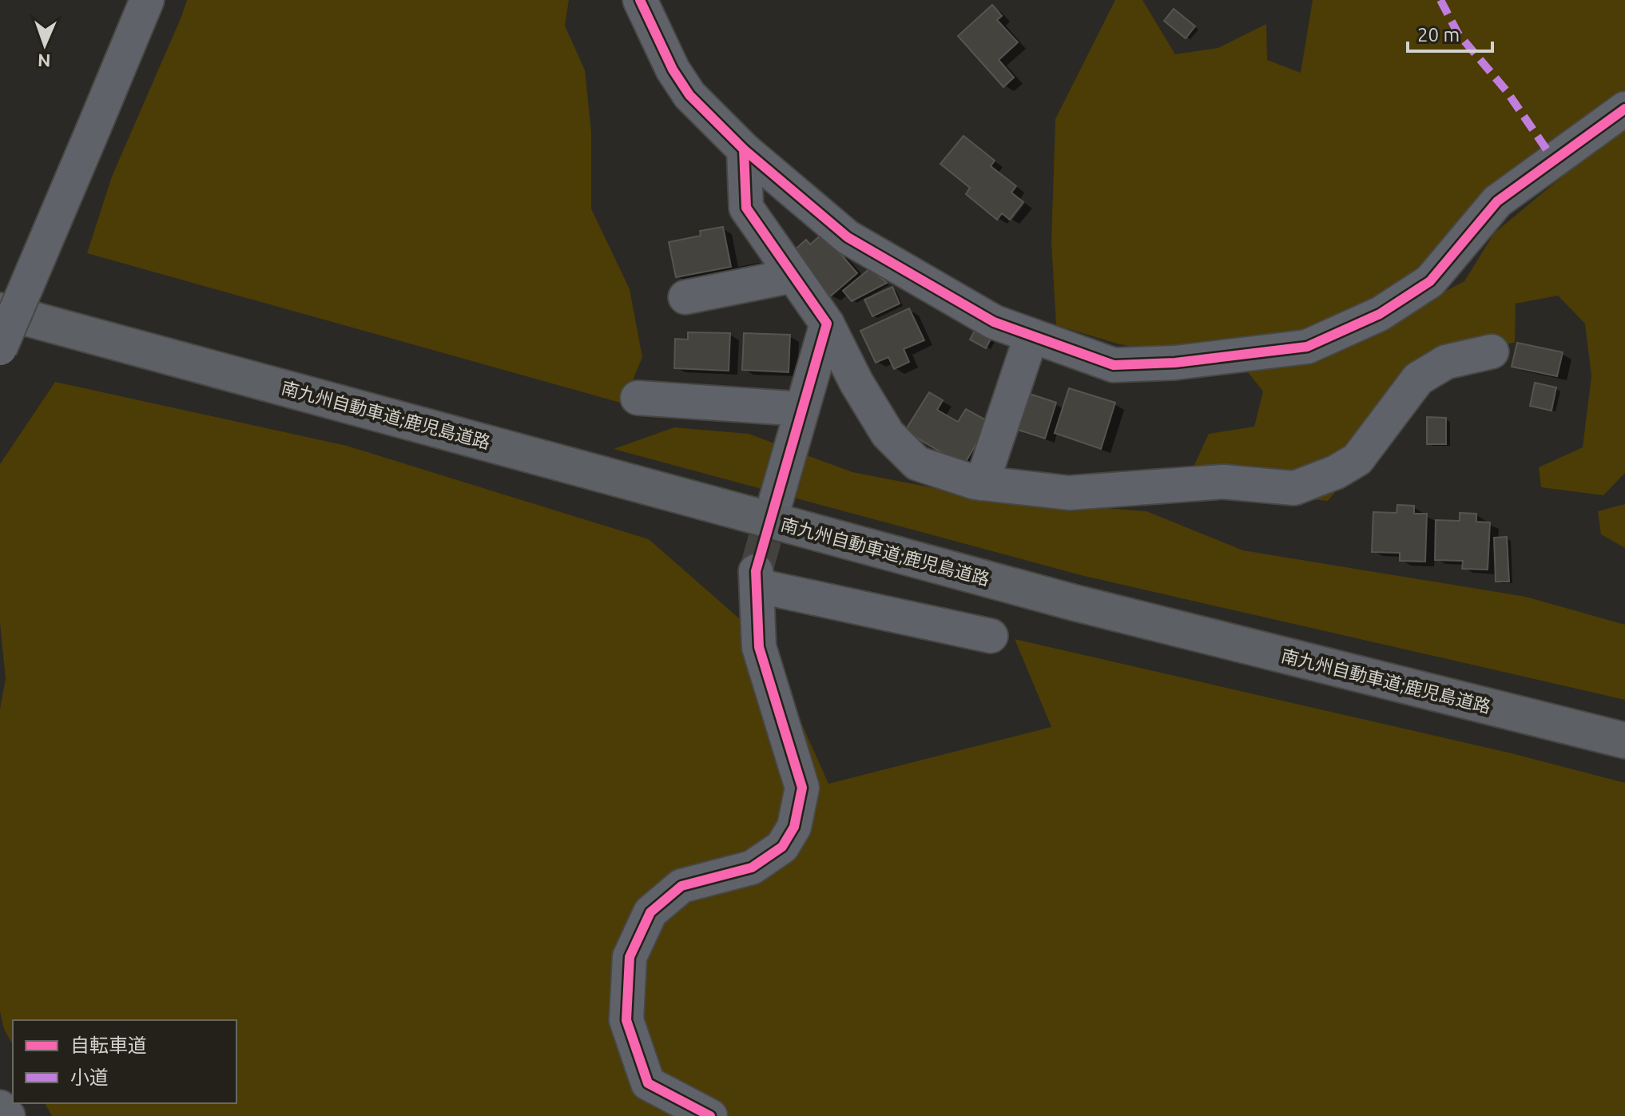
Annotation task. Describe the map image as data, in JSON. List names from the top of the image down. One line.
{"streets":{"highway":["南九州自動車道;鹿児島道路"]},"legend":["自転車道","小道"],"scale_bar":"20 m","north":"bottom"}
